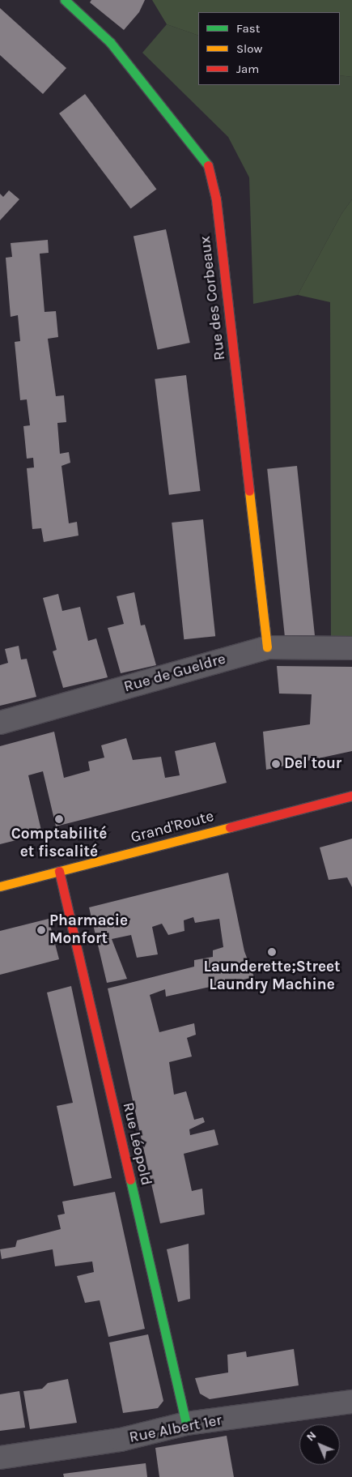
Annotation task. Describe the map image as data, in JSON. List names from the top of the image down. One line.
{"streets":{"street":["Rue des Corbeaux","Rue de Gueldre","Grand'Route","Rue Léopold","Rue Albert 1er"]},"crossings":[["Rue des Corbeaux","Rue de Gueldre"],["Grand'Route","Rue Léopold"],["Rue Léopold","Rue Albert 1er"]],"places":["Del tour","Comptabilité et fiscalité","Pharmacie Monfort","Launderette;Street Laundry Machine"],"legend":["Fast","Slow","Jam"],"north":"top left"}
